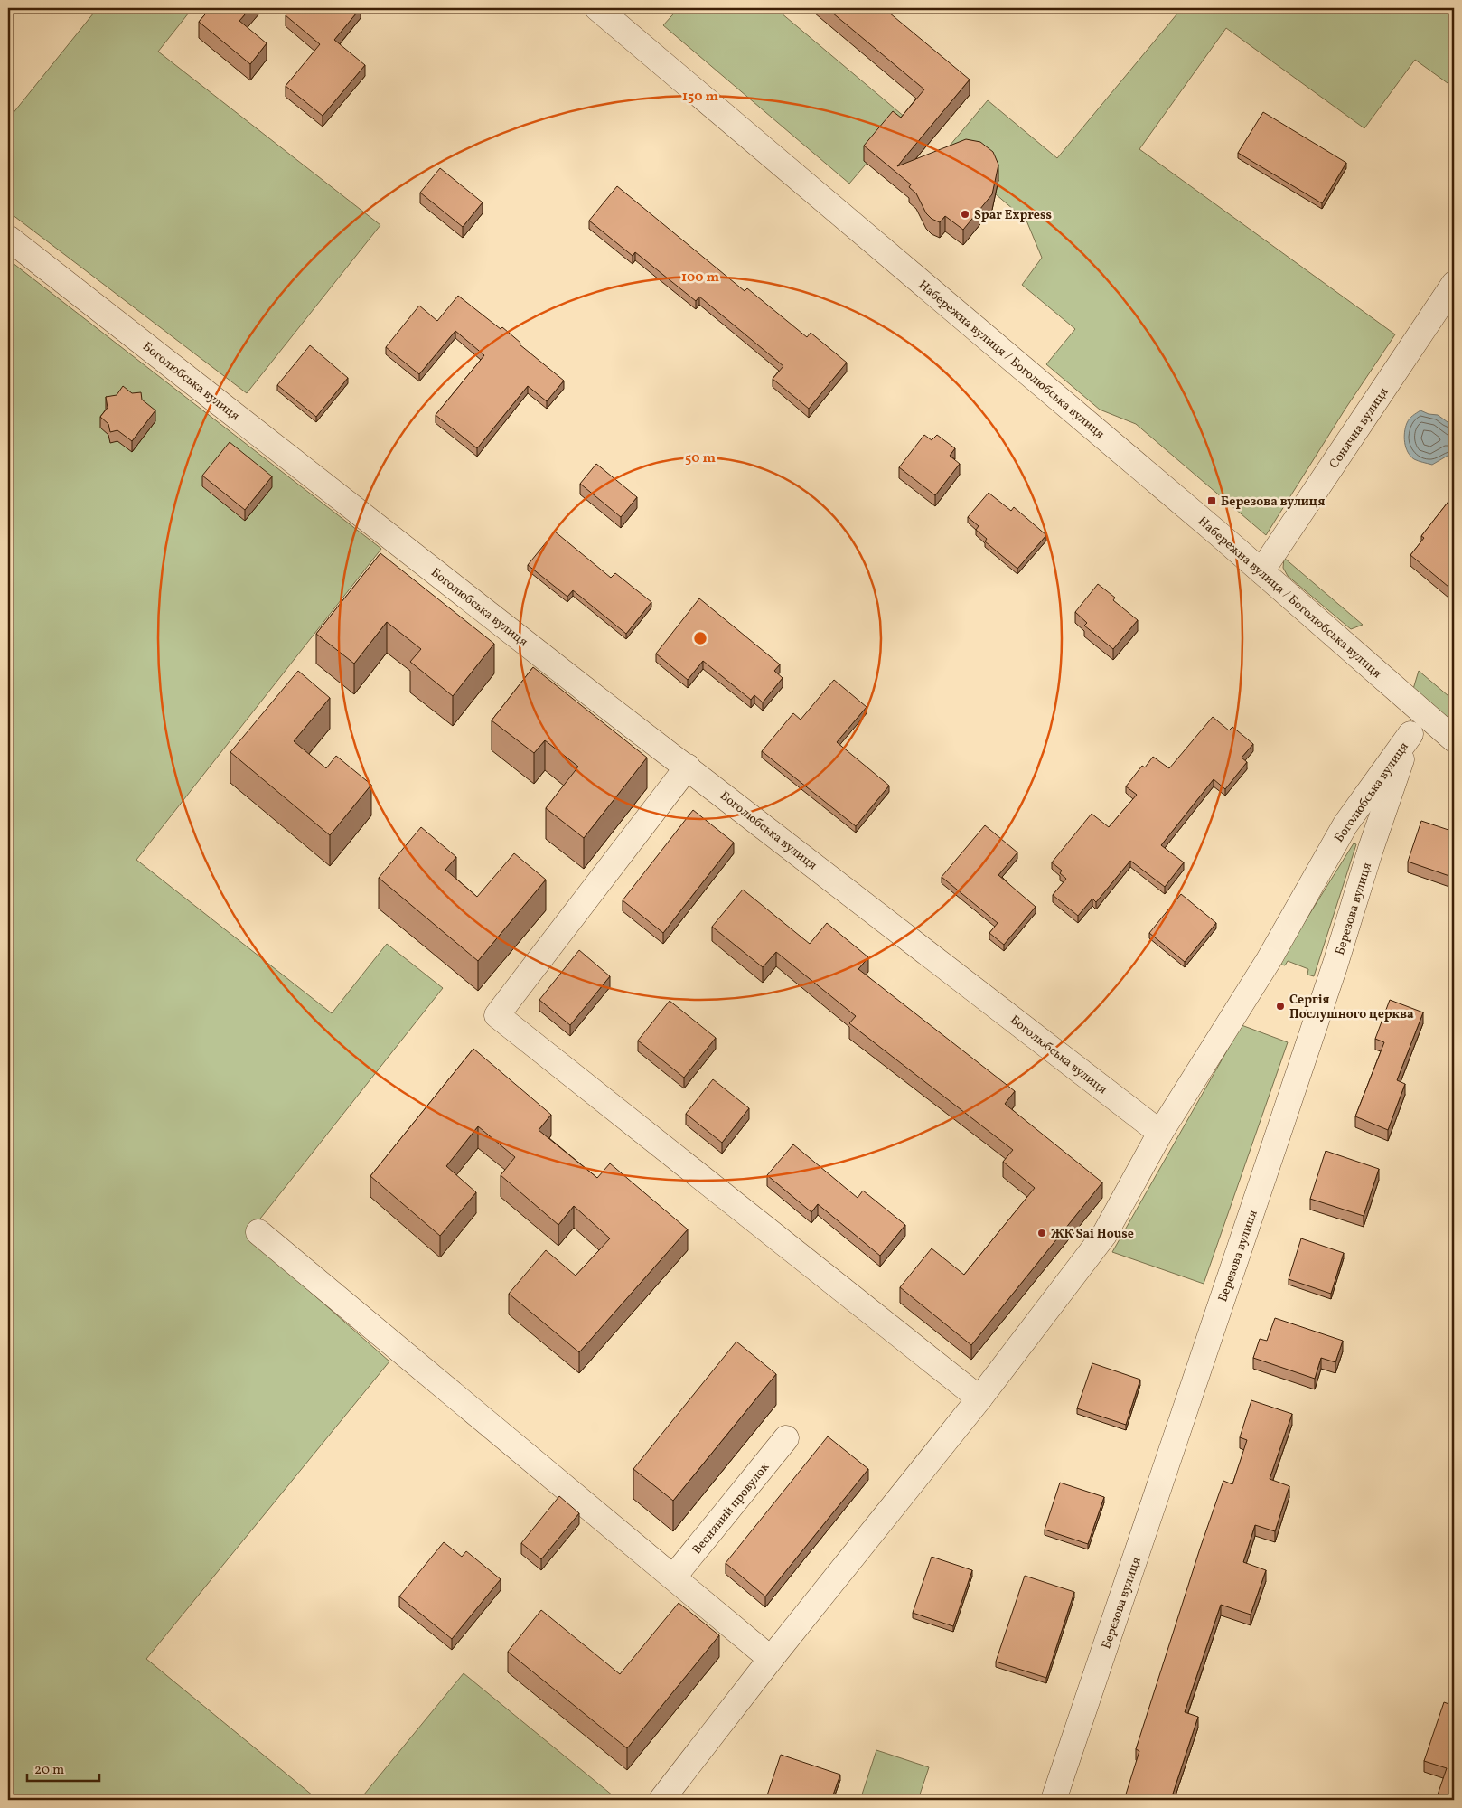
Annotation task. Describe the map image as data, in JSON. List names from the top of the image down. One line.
{"streets":{"street":["Набережна вулиця / Боголюбська вулиця","Боголюбська вулиця","Сонячна вулиця","Березова вулиця","Весняний провулок"]},"crossings":[["Набережна вулиця / Боголюбська вулиця","Сонячна вулиця"],["Набережна вулиця / Боголюбська вулиця","Березова вулиця"],["Боголюбська вулиця","Березова вулиця"]],"places":{"other":["Spar Express","Сергія Послушного церква","ЖК Sai House"],"transit":["Березова вулиця"]},"scale_bar":"20 m","rings":["150 m","100 m","50 m"]}
